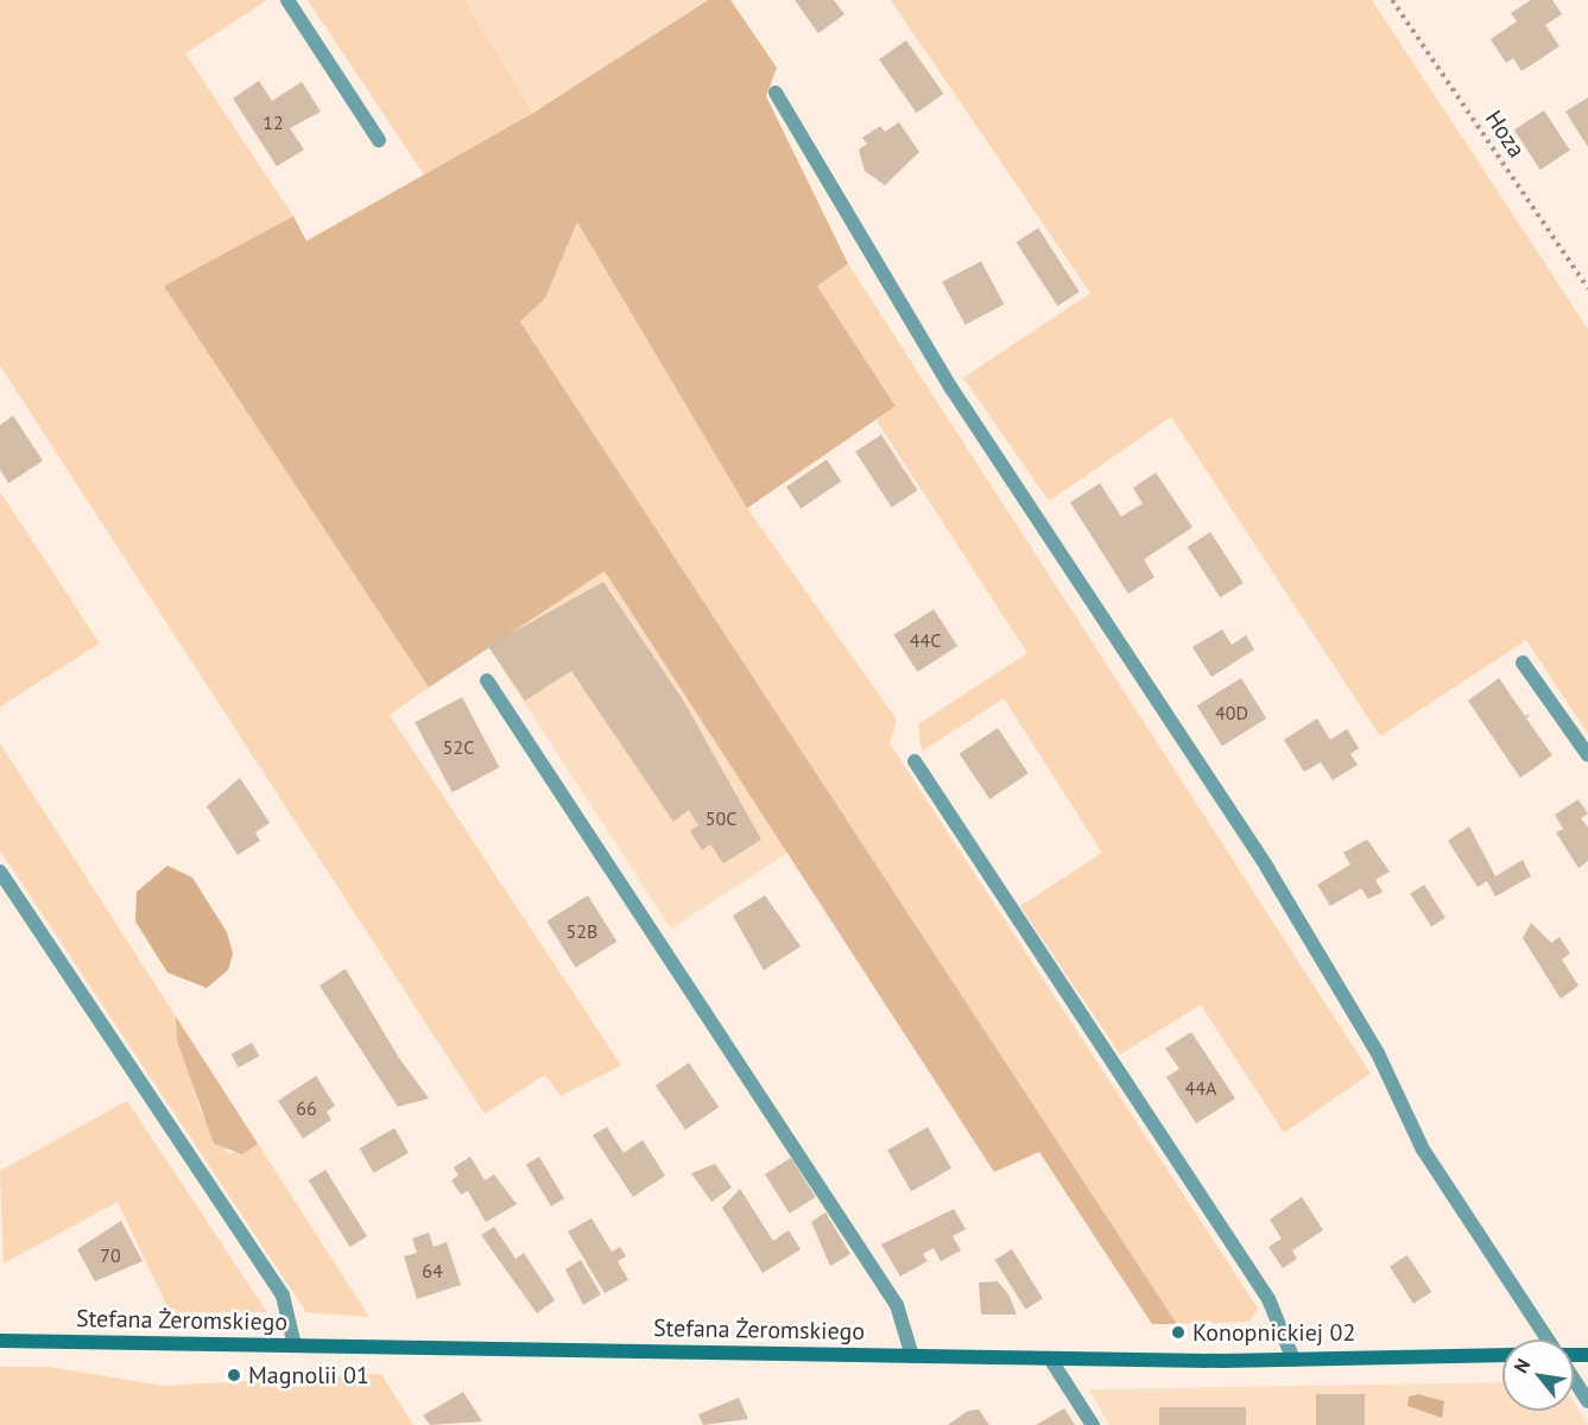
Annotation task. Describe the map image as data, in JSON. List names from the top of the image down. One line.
{"streets":{"street":["Stefana Żeromskiego"],"path":["Hoza"]},"places":["Konopnickiej 02","Magnolii 01"],"house_numbers":["12","44C","40D","52C","50C","52B","44A","66","70","64"],"north":"top left"}
